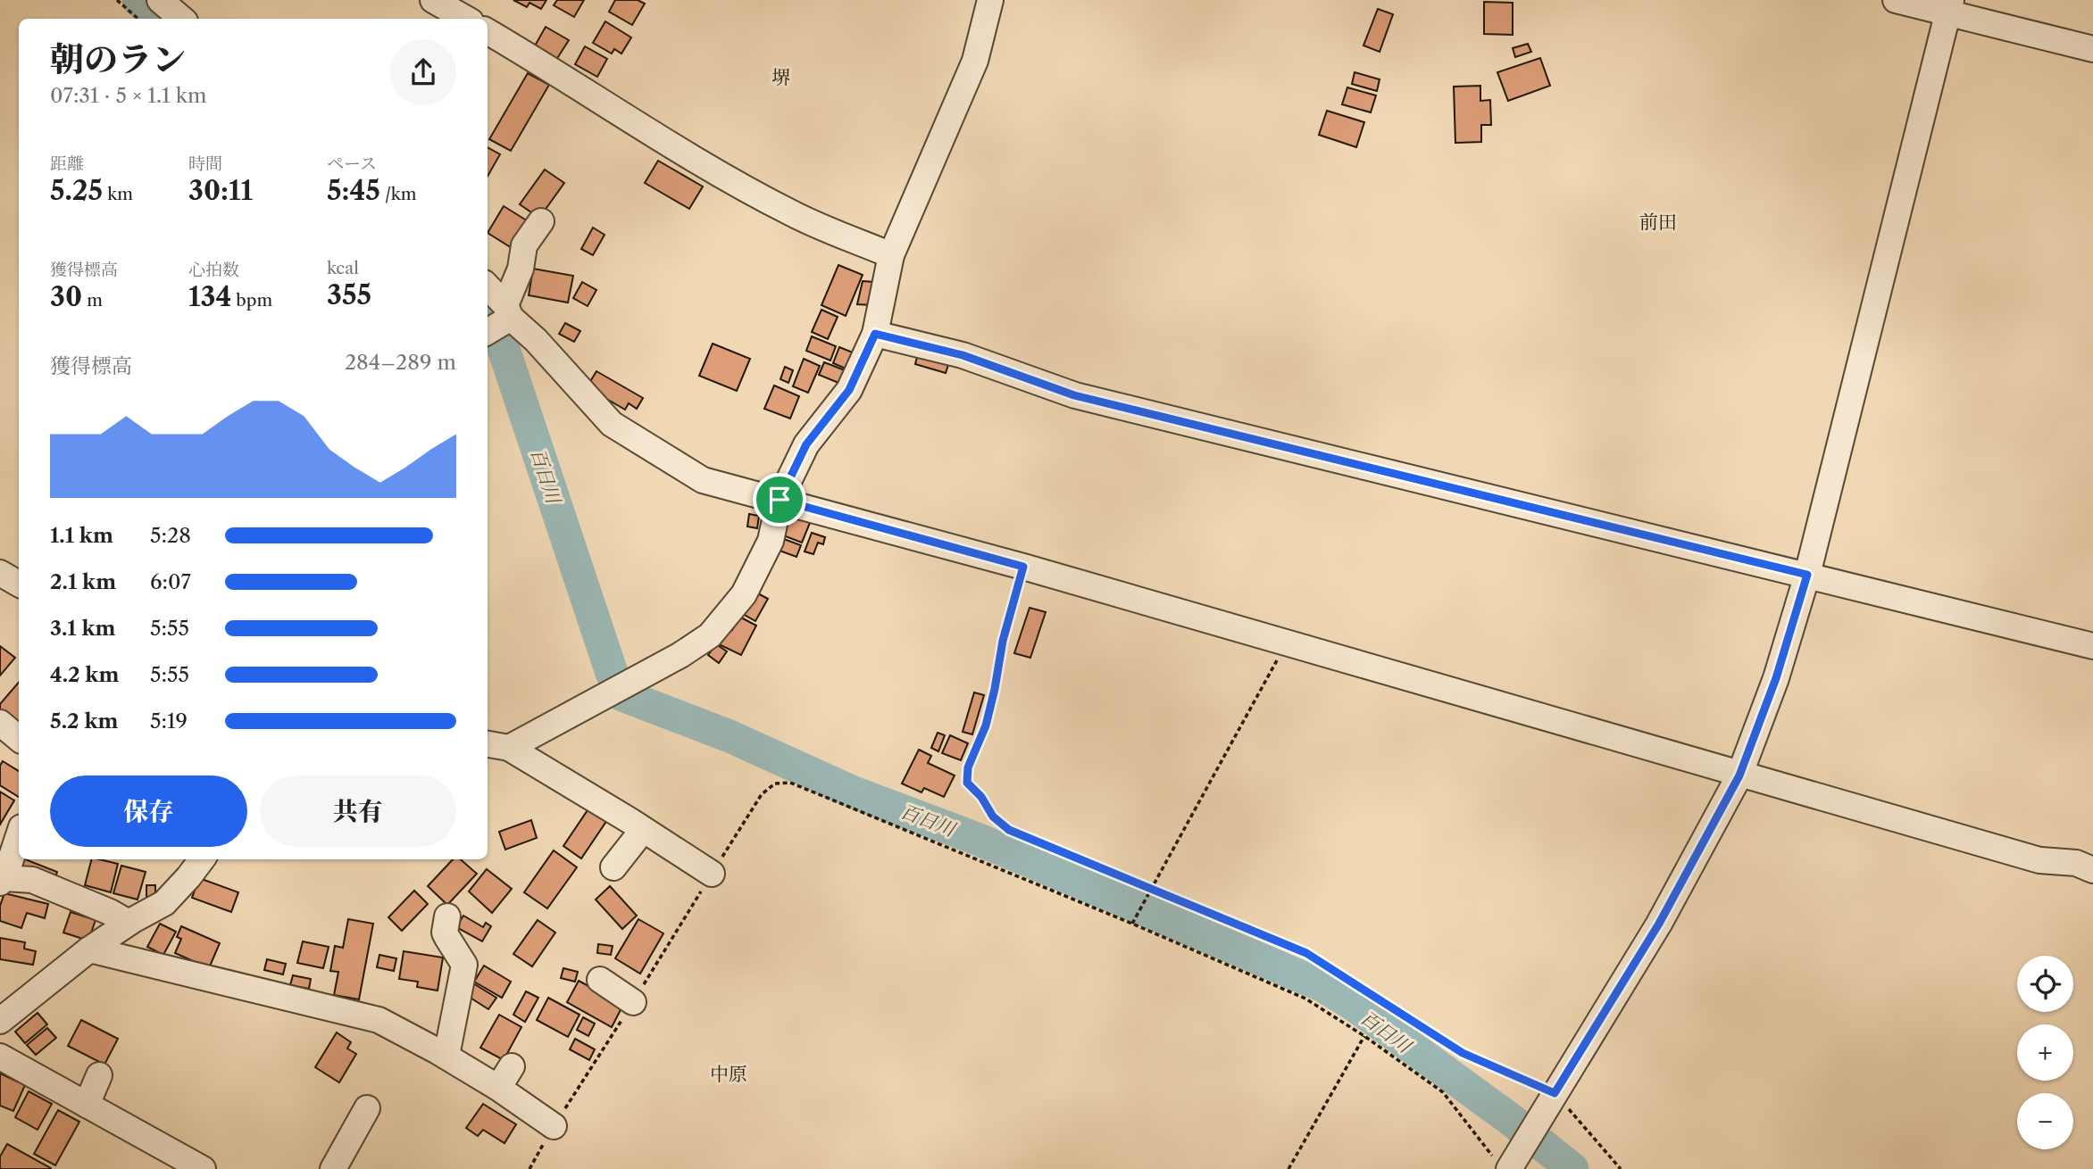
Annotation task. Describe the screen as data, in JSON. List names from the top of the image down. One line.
{"districts":["堺","前田","中原"],"water":["百日川"],"page":{"heading":["朝のラン","07:31 · 5 × 1.1 km"],"stats":[["距離","5.25 km"],["時間","30:11"],["ペース","5:45 /km"],["獲得標高","30 m"],["心拍数","134 bpm"],["kcal","355"]],"chart":["獲得標高","284–289 m"],"list":[{"name":"1.1 km","note":"5:28"},{"name":"2.1 km","note":"6:07"},{"name":"3.1 km","note":"5:55"},{"name":"4.2 km","note":"5:55"},{"name":"5.2 km","note":"5:19"}],"buttons":["保存","共有"],"map_buttons":["+","−"]}}
